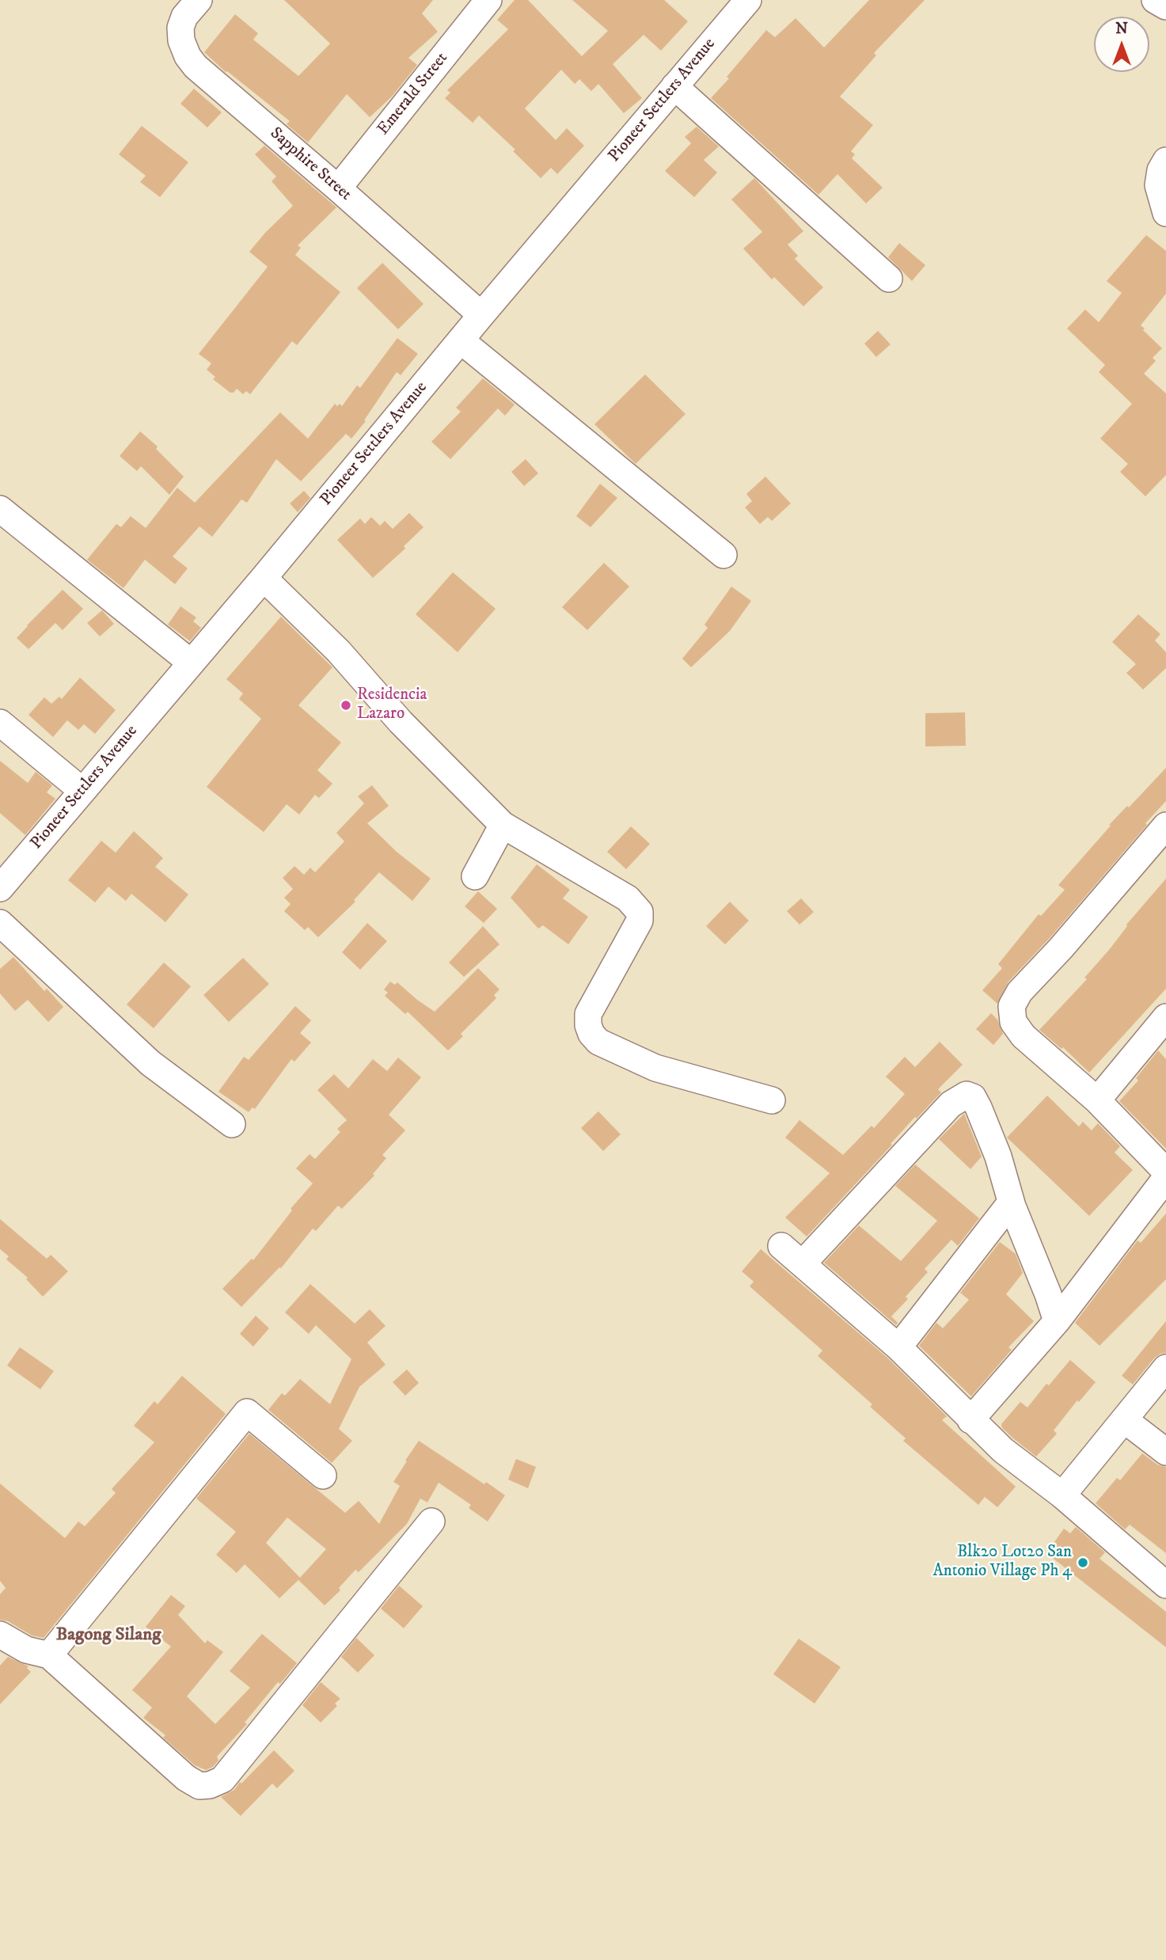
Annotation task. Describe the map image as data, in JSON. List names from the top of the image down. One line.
{"streets":{"street":["Emerald Street","Pioneer Settlers Avenue","Sapphire Street"]},"crossings":[["Emerald Street","Sapphire Street"],["Pioneer Settlers Avenue","Sapphire Street"]],"districts":["Bagong Silang"],"places":["Residencia Lazaro","Blk20 Lot20 San Antonio Village Ph 4"],"north":"top"}
